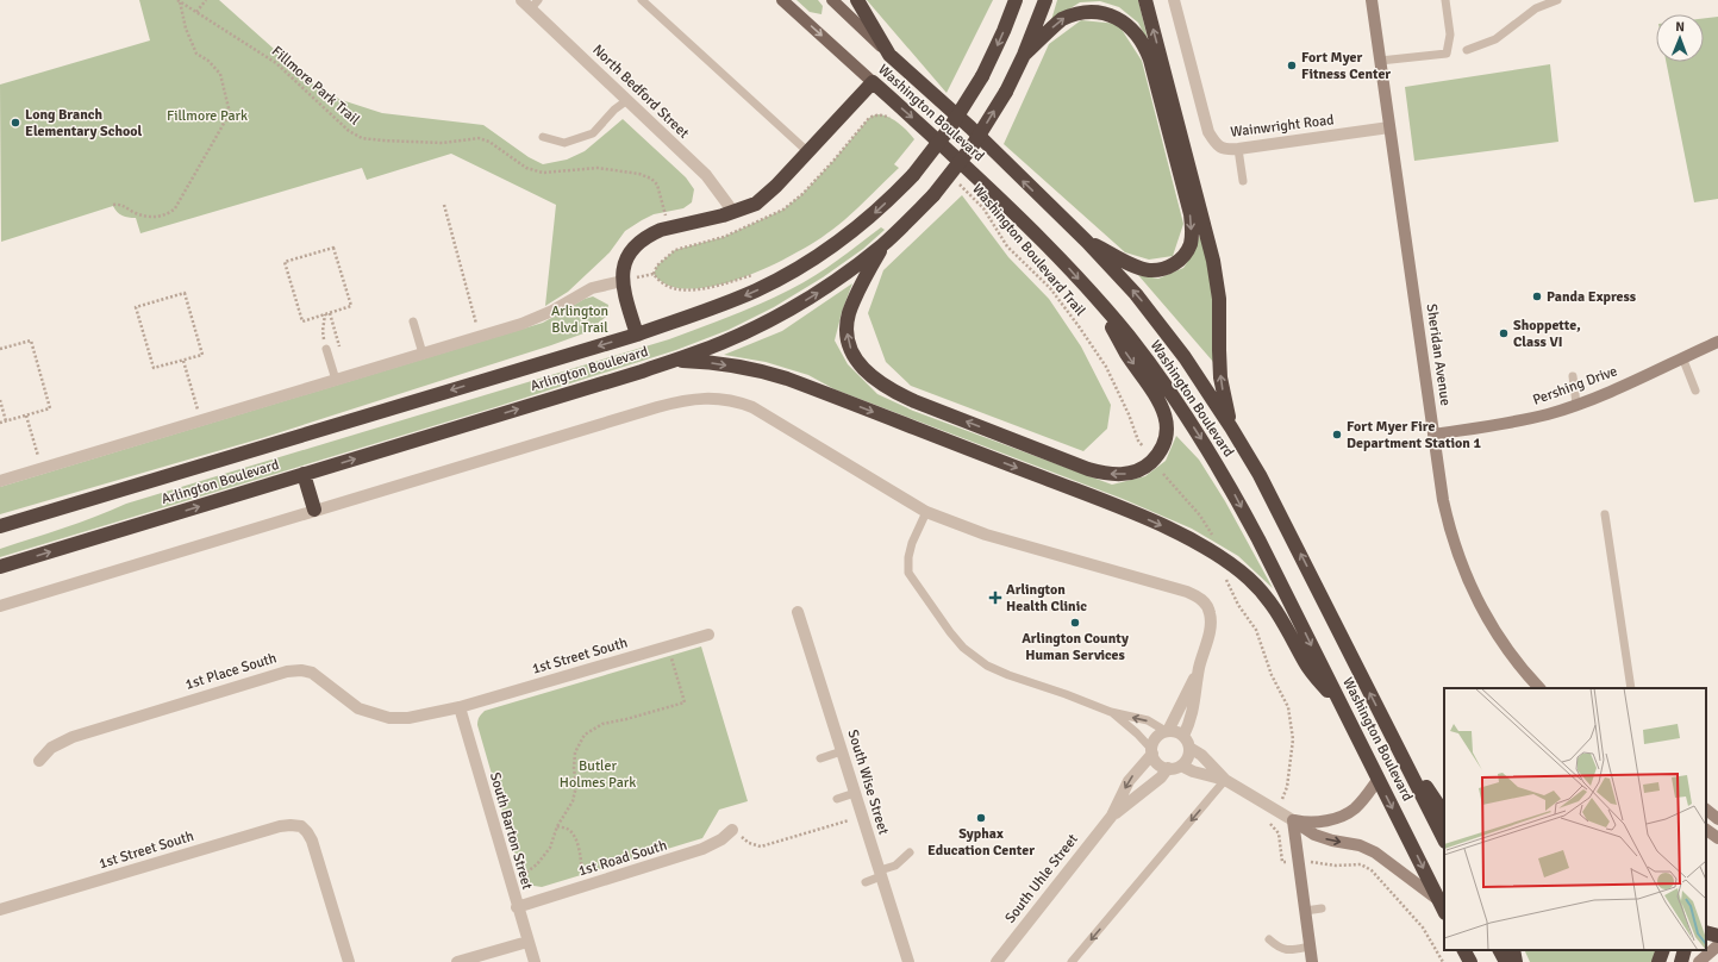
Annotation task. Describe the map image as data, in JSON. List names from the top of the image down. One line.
{"streets":{"highway":["Washington Boulevard","Arlington Boulevard"],"street":["North Bedford Street","Wainwright Road","Sheridan Avenue","Pershing Drive","1st Street South","1st Place South","South Wise Street","South Barton Street","1st Road South","South Uhle Street"],"path":["Fillmore Park Trail","Washington Boulevard Trail"]},"crossings":[["Wainwright Road","Sheridan Avenue"],["Sheridan Avenue","Pershing Drive"],["1st Street South","1st Place South"],["1st Street South","South Barton Street"],["1st Place South","South Barton Street"],["South Barton Street","1st Road South"]],"parks":["Fillmore Park","Arlington Blvd Trail","Butler Holmes Park"],"places":{"other":["Fort Myer Fitness Center","Long Branch Elementary School","Panda Express","Shoppette, Class VI","Fort Myer Fire Department Station 1","Arlington County Human Services","Syphax Education Center"],"health":["Arlington Health Clinic"]},"north":"top"}
